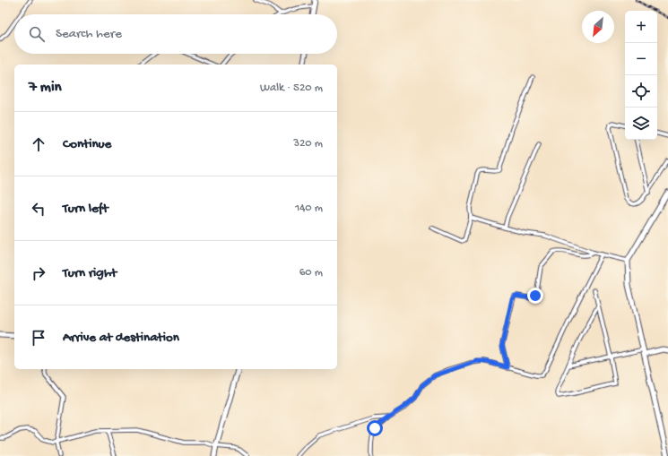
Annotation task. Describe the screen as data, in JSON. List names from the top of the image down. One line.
{"north":"bottom left","page":{"map_buttons":["+","−"],"search":"Search here","heading":["7 min","Walk · 520 m"],"list":[["Continue","320 m"],["Turn left","140 m"],["Turn right","60 m"],"Arrive at destination"]}}
